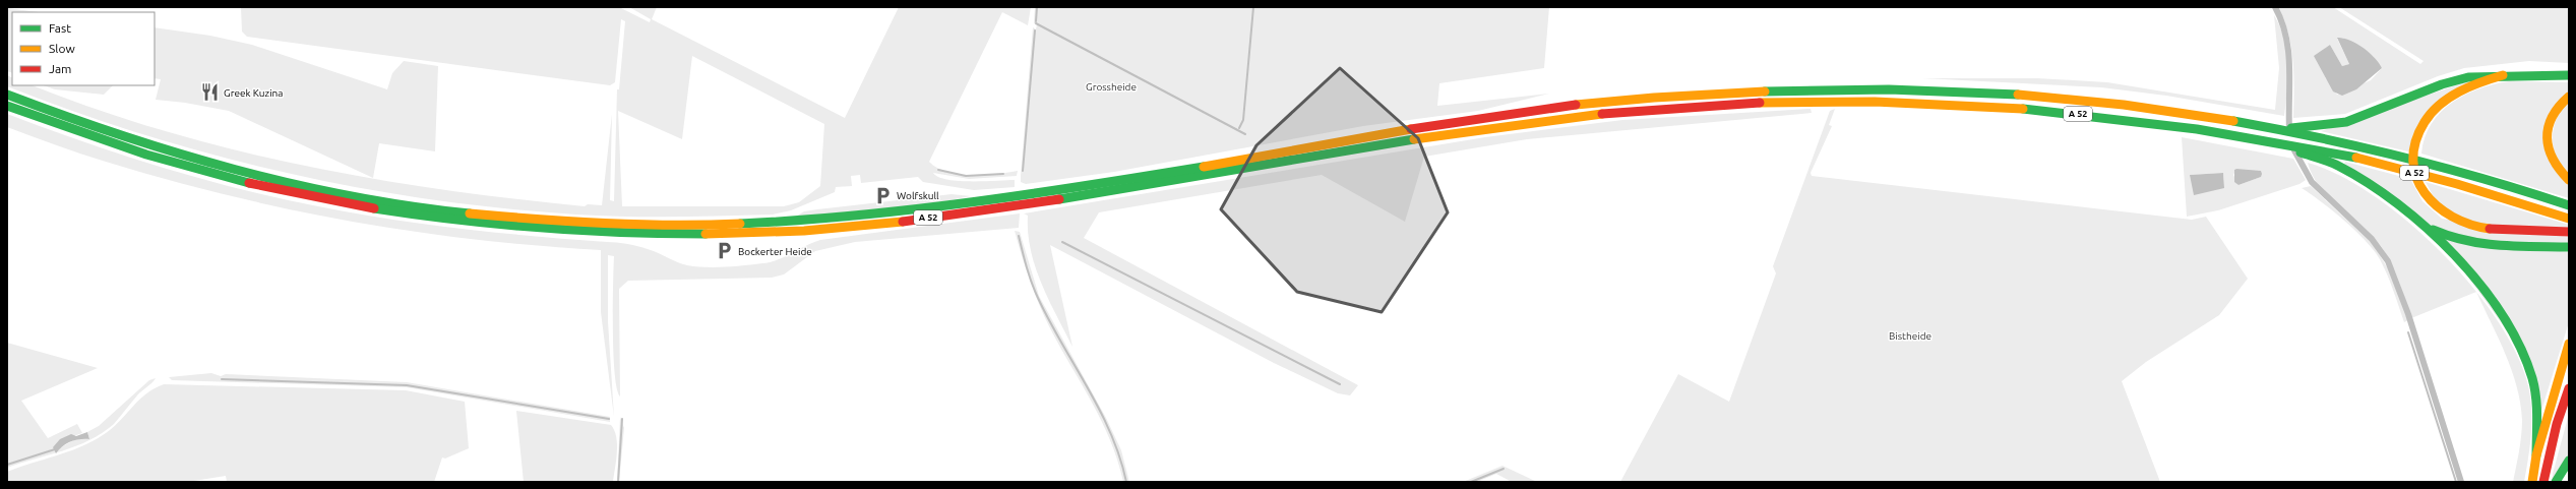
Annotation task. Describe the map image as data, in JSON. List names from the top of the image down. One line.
{"streets":{"highway":["A 52"]},"parks":["Grossheide","Bistheide"],"places":{"restaurant":["Greek Kuzina"],"parking":["Wolfskull","Bockerter Heide"]},"legend":["Fast","Slow","Jam"]}
